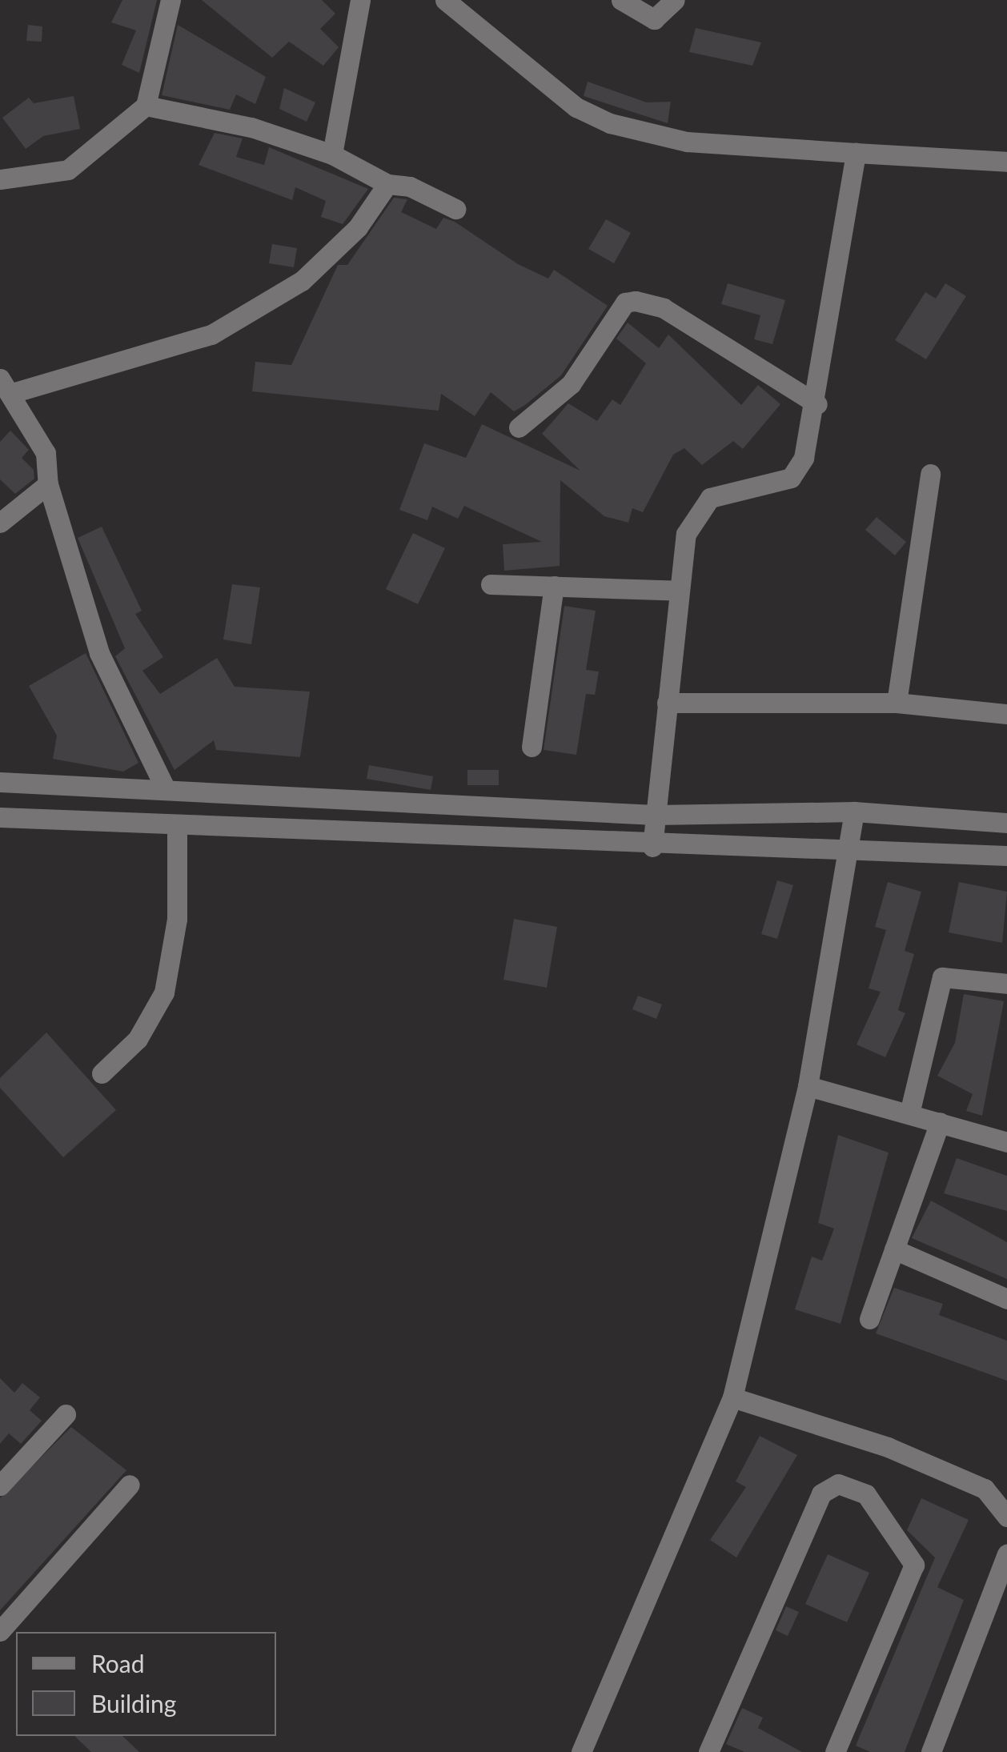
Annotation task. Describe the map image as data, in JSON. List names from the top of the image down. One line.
{"legend":["Road","Building"]}
